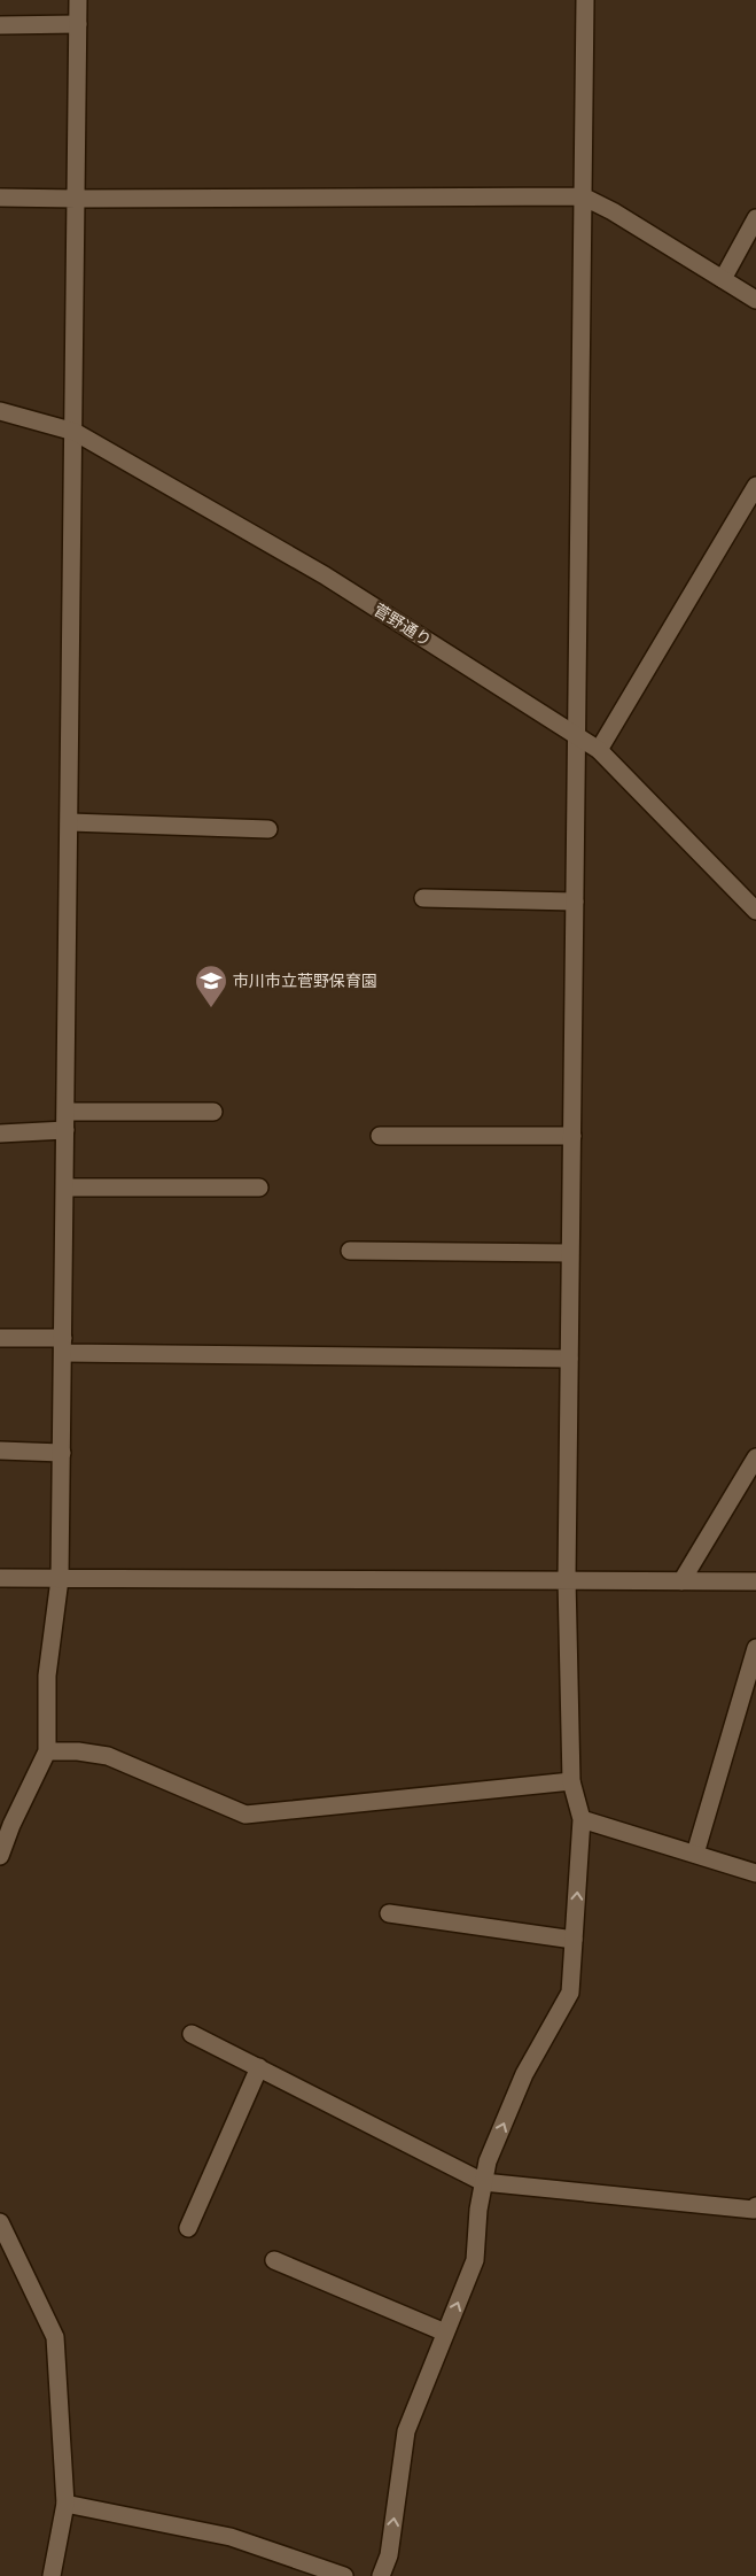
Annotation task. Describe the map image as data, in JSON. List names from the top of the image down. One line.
{"streets":{"street":["菅野通り"]},"places":{"school or university":["市川市立菅野保育園"]}}
